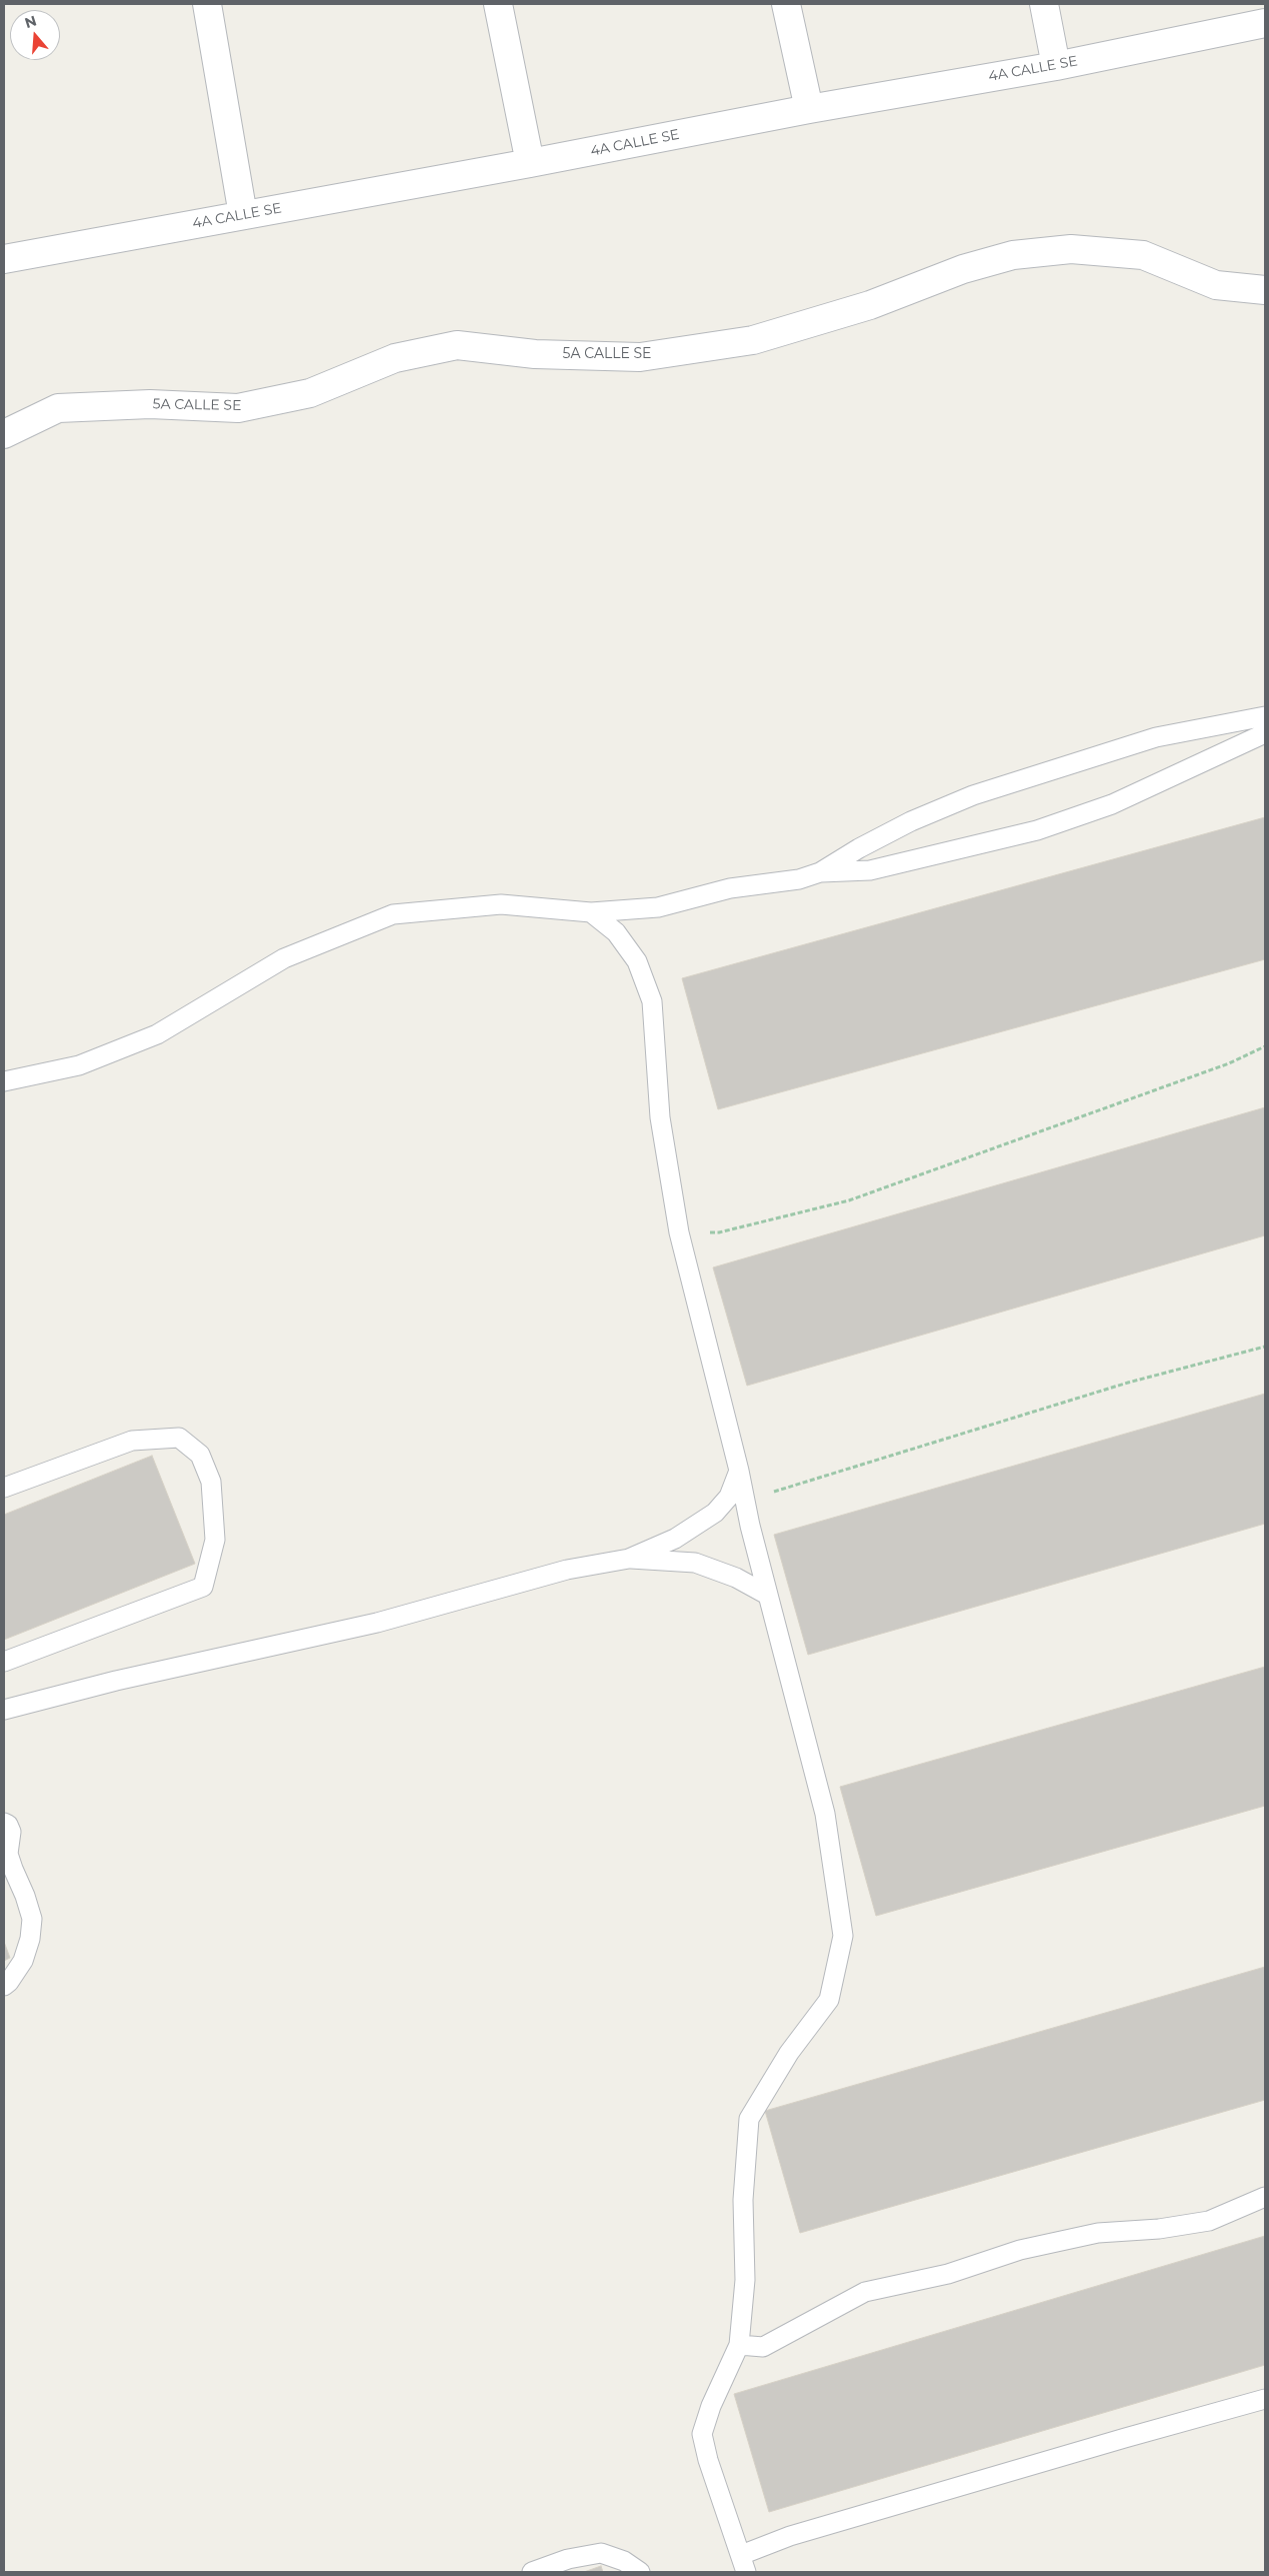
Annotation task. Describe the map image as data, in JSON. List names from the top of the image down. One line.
{"streets":{"street":["4A CALLE SE","5A CALLE SE"]},"north":"top"}
